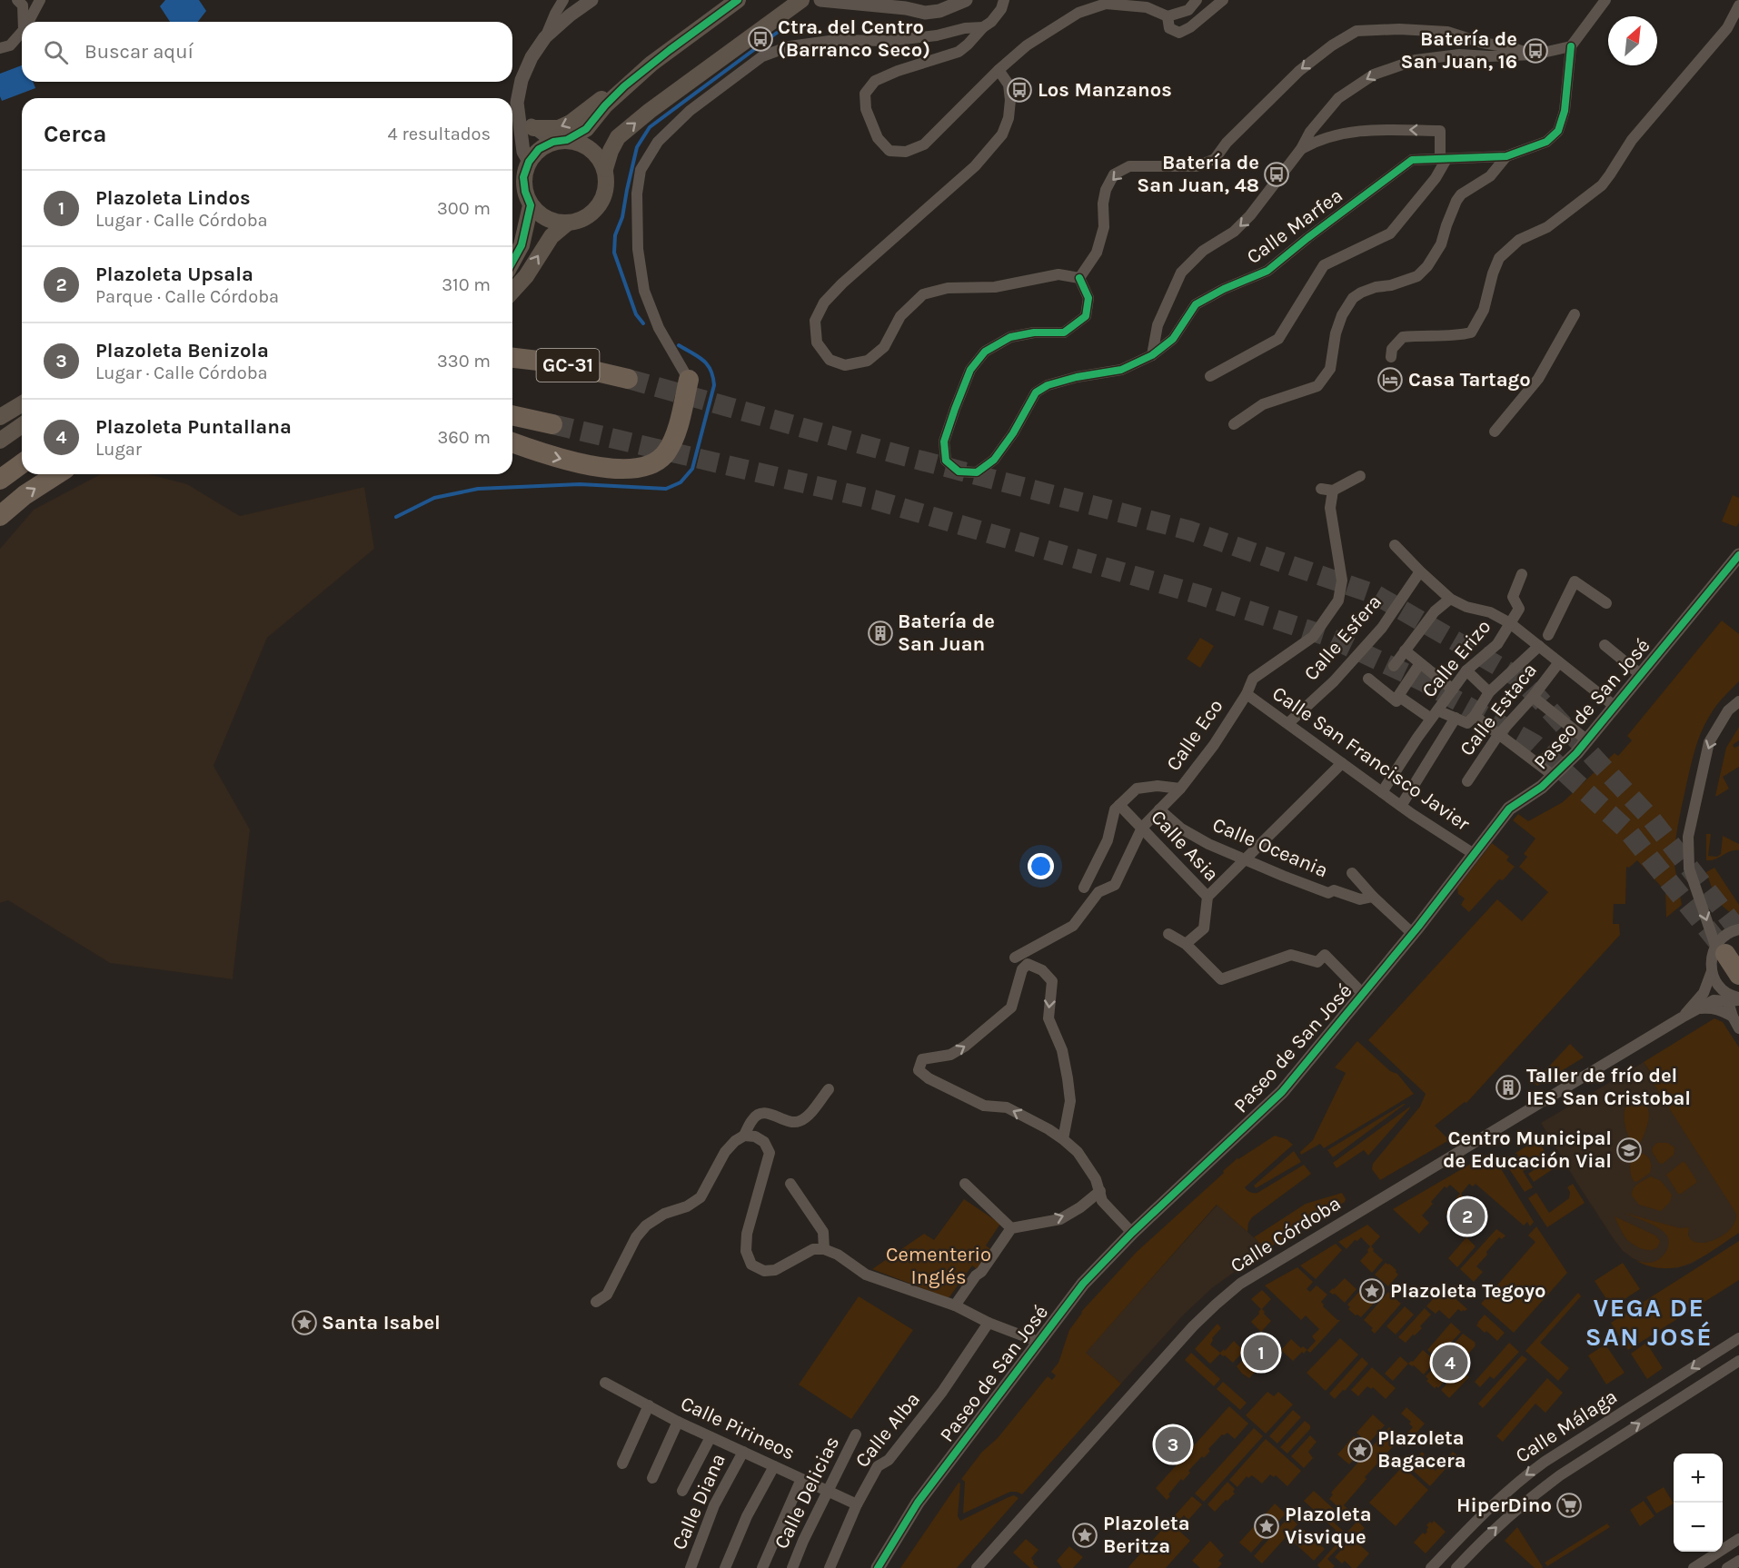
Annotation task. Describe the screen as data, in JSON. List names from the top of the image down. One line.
{"streets":{"highway":["GC-31"],"street":["Calle Marfea","Calle Esfera","Calle Erizo","Paseo de San José","Calle Estaca","Calle Eco","Calle San Francisco Javier","Calle Asia","Calle Oceania","Calle Córdoba","Calle Málaga","Calle Pirineos","Calle Alba","Calle Delicias","Calle Diana"]},"crossings":[["Calle Esfera","Calle San Francisco Javier"],["Calle Erizo","Calle San Francisco Javier"],["Paseo de San José","Calle San Francisco Javier"],["Calle Eco","Calle San Francisco Javier"],["Calle Eco","Calle Asia"],["Calle Pirineos","Calle Alba"],["Calle Pirineos","Calle Delicias"],["Calle Pirineos","Calle Diana"]],"districts":["VEGA DE SAN JOSÉ"],"parks":["Cementerio Inglés"],"places":{"bus stop":["Ctra. del Centro (Barranco Seco)","Batería de San Juan, 16","Los Manzanos","Batería de San Juan, 48"],"hotel":["Casa Tartago"],"building":["Batería de San Juan","Taller de frío del IES San Cristobal"],"school or university":["Centro Municipal de Educación Vial"],"place":["Plazoleta Tegoyo","Santa Isabel","Plazoleta Bagacera","Plazoleta Visvique","Plazoleta Beritza"],"supermarket":["HiperDino"]},"north":"top right","page":{"search":"Buscar aquí","heading":["Cerca","4 resultados"],"list":[{"mark":"1","name":"Plazoleta Lindos","note":"Lugar · Calle Córdoba","value":"300 m"},{"mark":"2","name":"Plazoleta Upsala","note":"Parque · Calle Córdoba","value":"310 m"},{"mark":"3","name":"Plazoleta Benizola","note":"Lugar · Calle Córdoba","value":"330 m"},{"mark":"4","name":"Plazoleta Puntallana","note":"Lugar","value":"360 m"}],"pins":["2","1","4","3"],"map_buttons":["+","−"]}}
